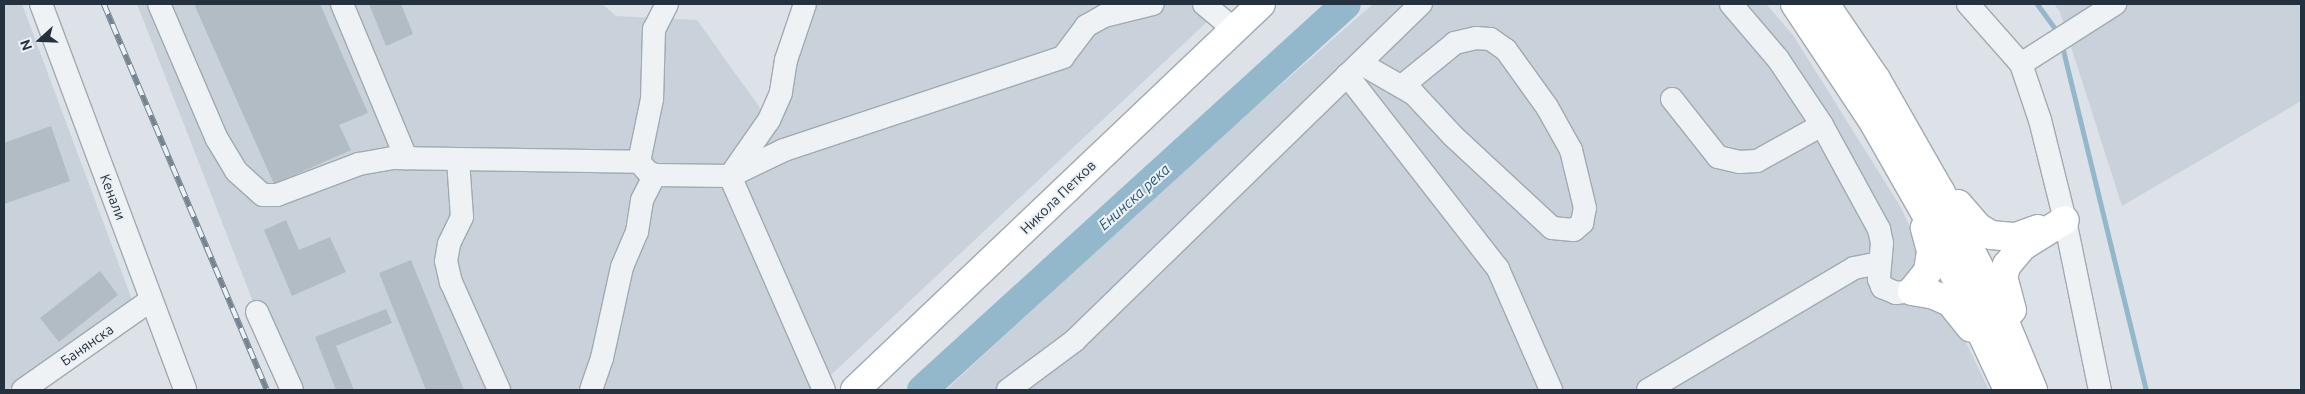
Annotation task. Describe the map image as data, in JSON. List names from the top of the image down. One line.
{"streets":{"main road":["Никола Петков"],"street":["Кенали","Банянска"]},"crossings":[["Кенали","Банянска"]],"water":["Енинска река"],"north":"left"}
